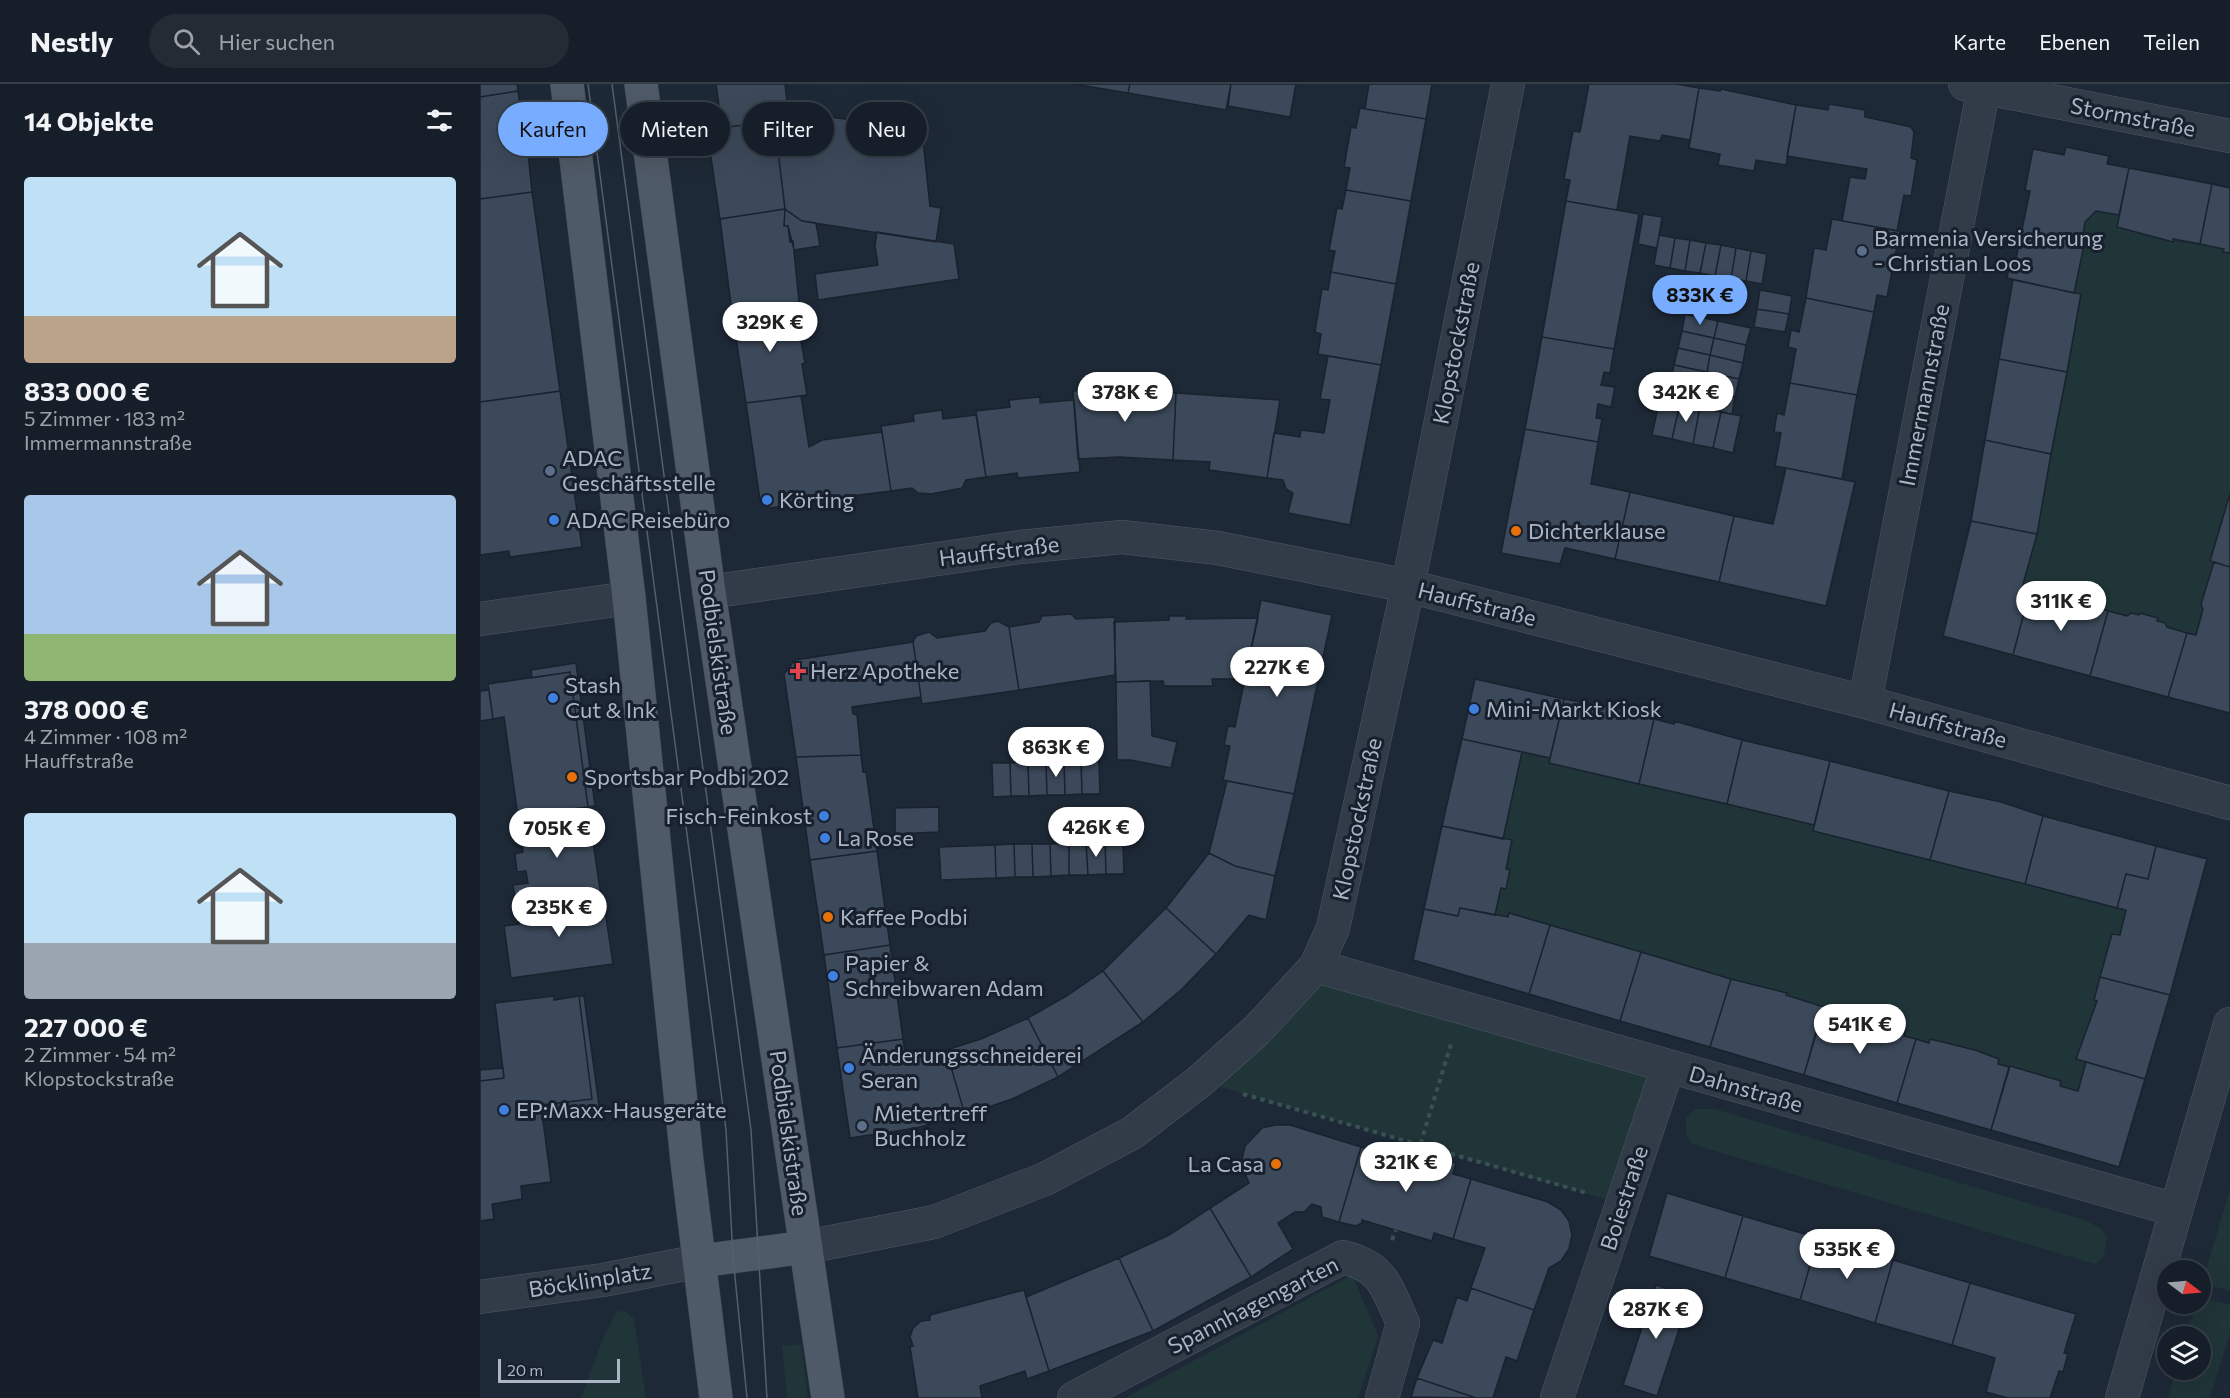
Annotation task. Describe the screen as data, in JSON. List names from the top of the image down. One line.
{"streets":{"main road":["Podbielskistraße"],"street":["Stormstraße","Klopstockstraße","Immermannstraße","Hauffstraße","Dahnstraße","Boiestraße","Böcklinplatz","Spannhagengarten"]},"crossings":[["Stormstraße","Immermannstraße"],["Klopstockstraße","Hauffstraße"],["Klopstockstraße","Podbielskistraße"],["Klopstockstraße","Dahnstraße"],["Immermannstraße","Hauffstraße"],["Hauffstraße","Podbielskistraße"],["Dahnstraße","Boiestraße"]],"places":{"other":["Barmenia Versicherung - Christian Loos","ADAC Geschäftsstelle","Körting","ADAC Reisebüro","Dichterklause","Stash Cut & Ink","Mini-Markt Kiosk","Sportsbar Podbi 202","Fisch-Feinkost","La Rose","Kaffee Podbi","Papier & Schreibwaren Adam","Änderungsschneiderei Seran","EP:Maxx-Hausgeräte","Mietertreff Buchholz","La Casa"],"health":["Herz Apotheke"]},"scale_bar":"20 m","north":"right","page":{"header":"Nestly","search":"Hier suchen","nav":["Karte","Ebenen","Teilen"],"heading":"14 Objekte","chip":["Kaufen","Mieten","Filter","Neu"],"list":[{"name":"833 000 €","note":"5 Zimmer · 183 m² · Immermannstraße"},{"name":"378 000 €","note":"4 Zimmer · 108 m² · Hauffstraße"},{"name":"227 000 €","note":"2 Zimmer · 54 m² · Klopstockstraße"}],"price":["833K €","329K €","378K €","342K €","311K €","227K €","863K €","426K €","705K €","235K €","541K €","321K €","535K €","287K €"],"scale":"20 m"}}
